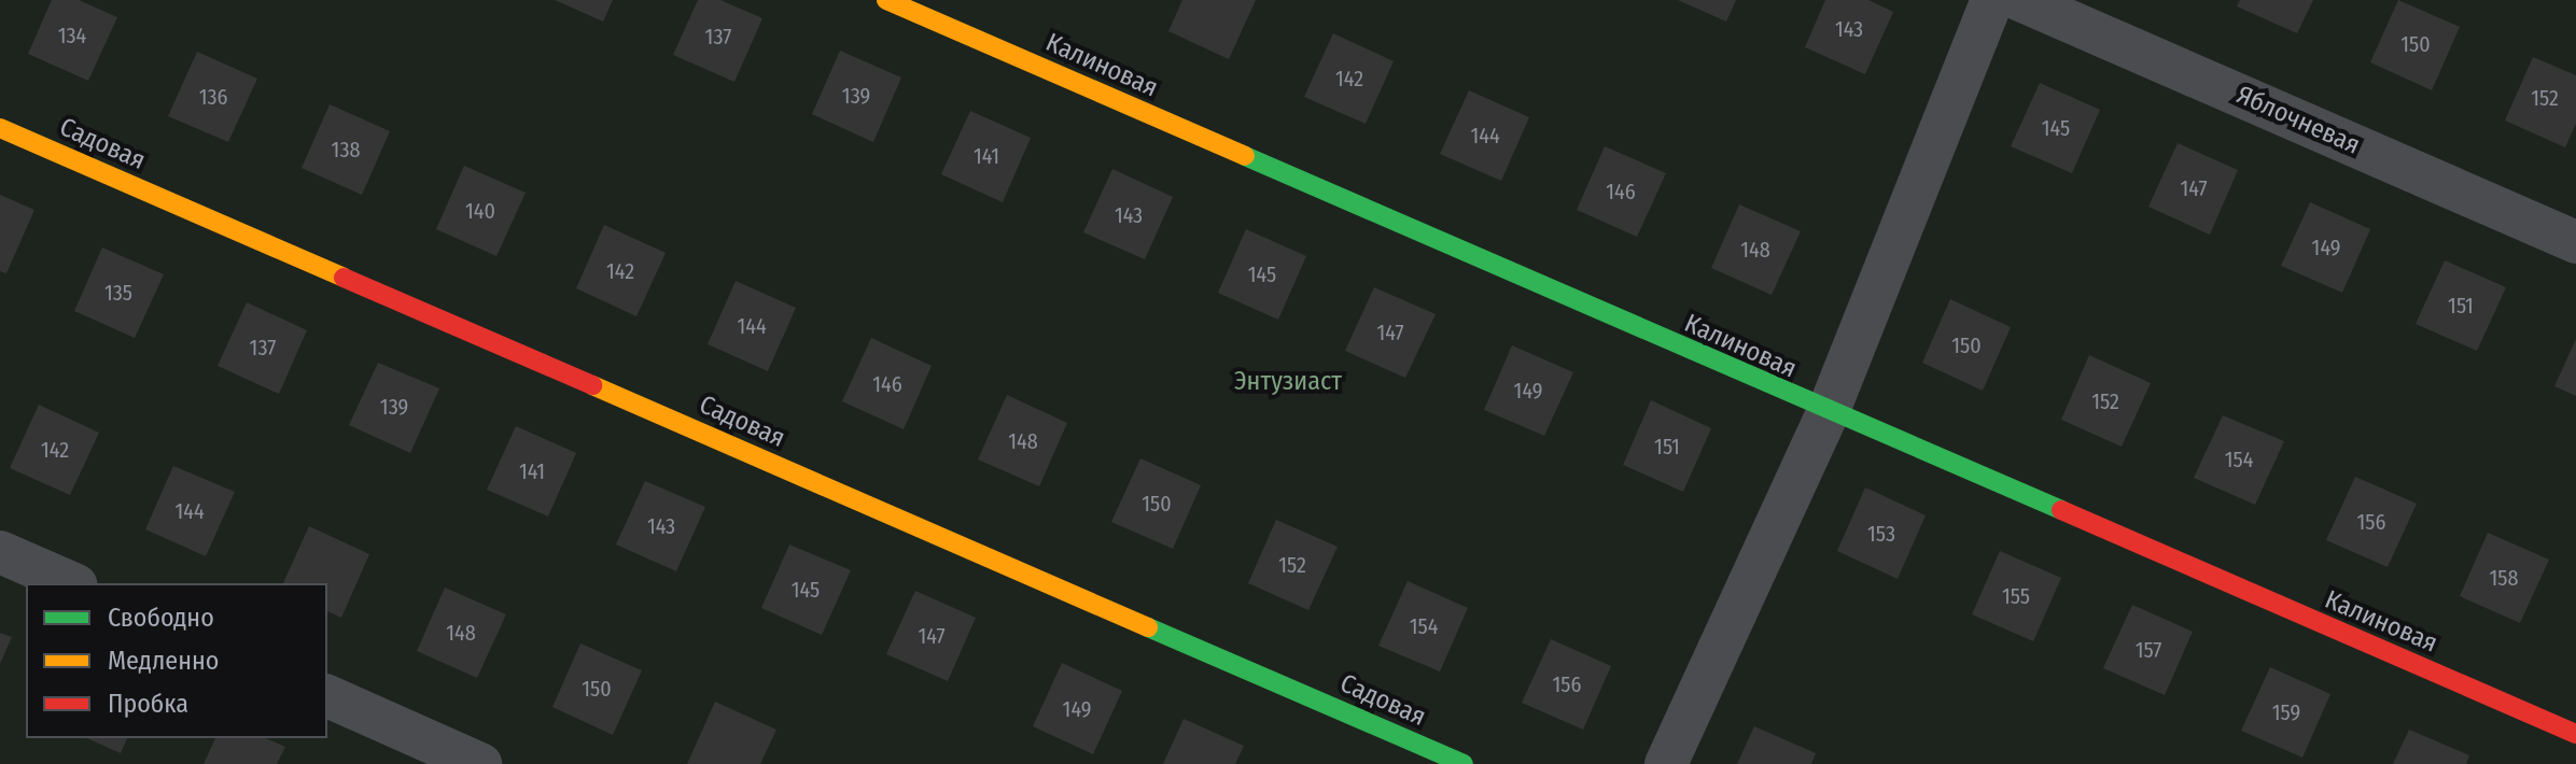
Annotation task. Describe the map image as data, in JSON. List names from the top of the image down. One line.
{"streets":{"street":["Калиновая","Яблочневая","Садовая"]},"parks":["Энтузиаст"],"house_numbers":["143","134","137","150","142","139","136","152","145","144","138","141","147","146","140","143","149","148","142","145","135","151","144","147","150","137","146","149","152","139","148","151","142","154","141","150","144","156","143","153","152","158","145","155","154","148","147","157","156","150","149","159"],"legend":["Свободно","Медленно","Пробка"]}
